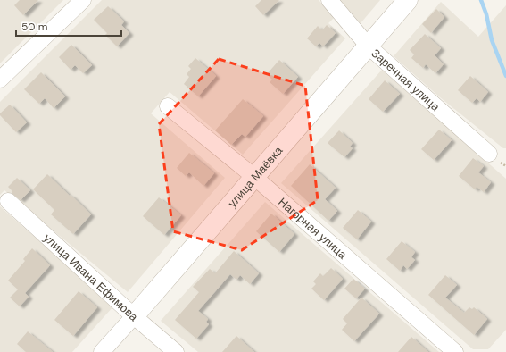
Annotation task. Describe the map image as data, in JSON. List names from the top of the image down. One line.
{"streets":{"street":["Заречная улица","улица Маёвка","Нагорная улица","улица Ивана Ефимова"]},"crossings":[["Заречная улица","улица Маёвка"],["улица Маёвка","Нагорная улица"],["улица Маёвка","улица Ивана Ефимова"]],"scale_bar":"50 m"}
